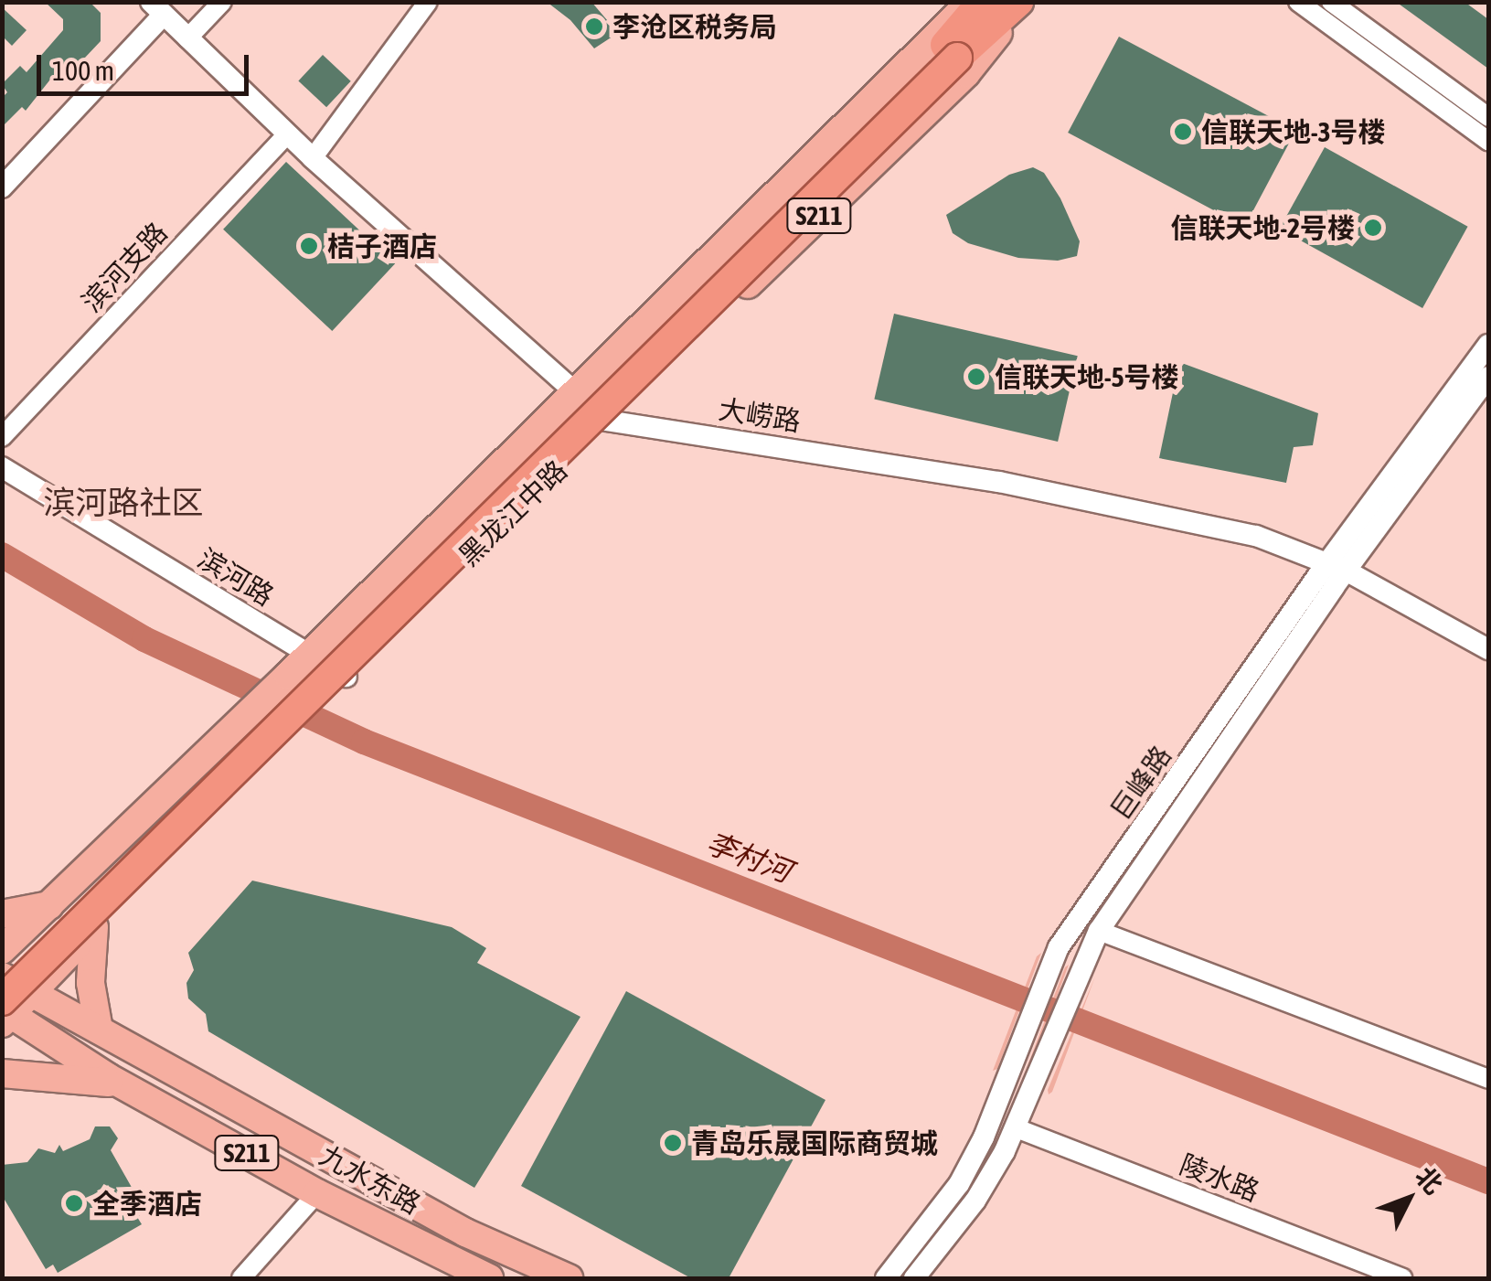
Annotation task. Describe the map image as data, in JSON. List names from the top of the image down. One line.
{"streets":{"highway":["黑龙江中路"],"main road":["S211","九水东路"],"street":["滨河支路","大崂路","滨河路","巨峰路","陵水路"]},"crossings":[["大崂路","黑龙江中路"],["大崂路","巨峰路"],["黑龙江中路","滨河路"],["黑龙江中路","九水东路"],["巨峰路","陵水路"]],"districts":["滨河路社区"],"water":["李村河"],"places":["李沧区税务局","信联天地-3号楼","信联天地-2号楼","桔子酒店","信联天地-5号楼","青岛乐晟国际商贸城","全季酒店"],"scale_bar":"100 m","north":"top right"}
